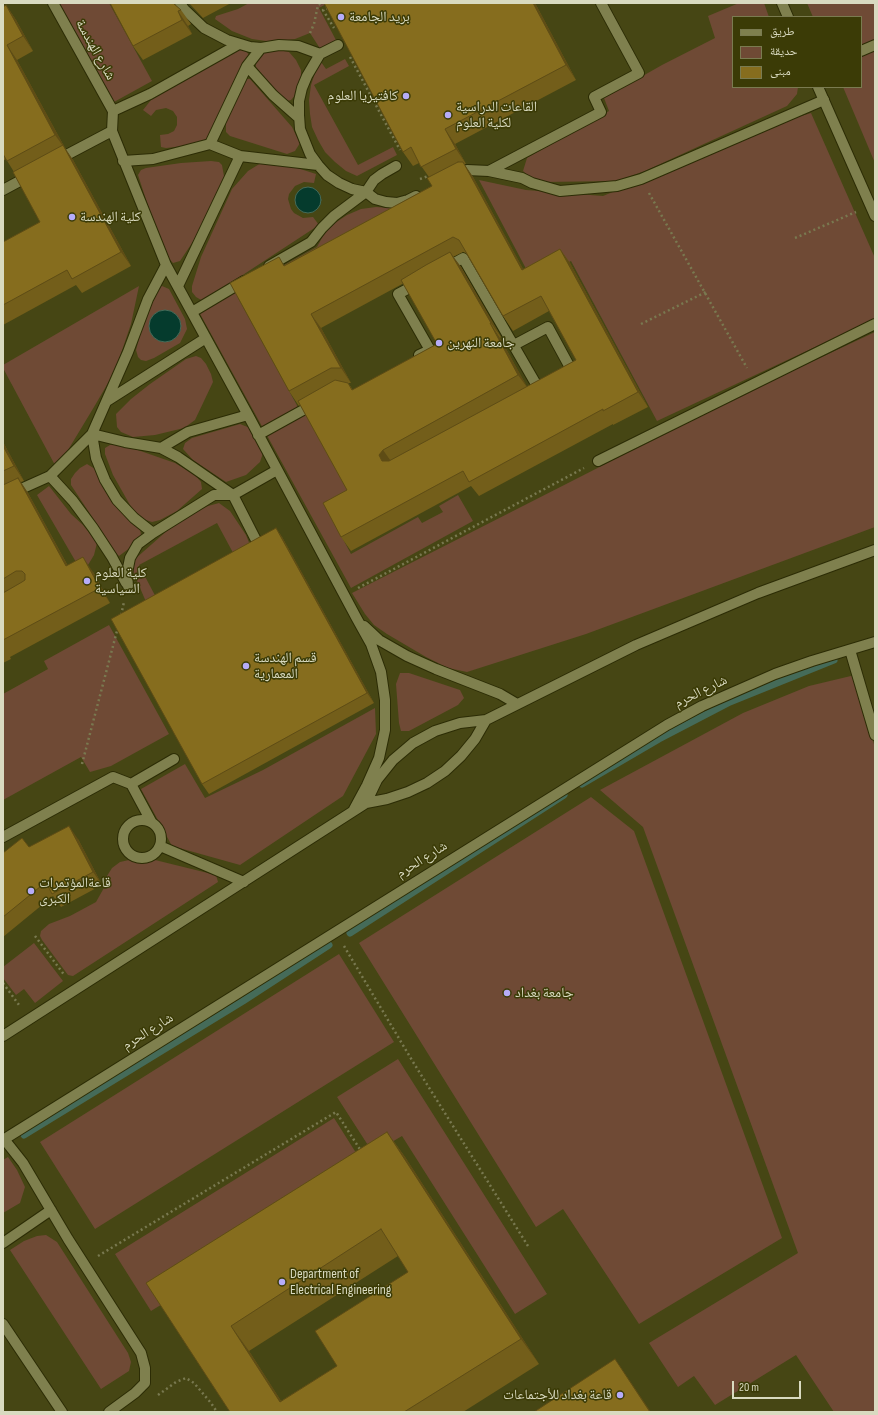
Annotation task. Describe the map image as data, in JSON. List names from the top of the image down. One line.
{"streets":{"street":["شارع الهندسة","شارع الحرم"]},"places":["بريد الجامعة","كافتيريا العلوم","القاعات الدراسية لكلية العلوم","كلية الهندسة","جامعة النهرين","كلية العلوم السياسية","قسم الهندسة المعمارية","قاعةالمؤتمرات الكبرى","جامعة بغداد","Department of Electrical Engineering","قاعة بغداد للأجتماعات"],"legend":["طريق","حديقة","مبنى"],"scale_bar":"20 m"}
